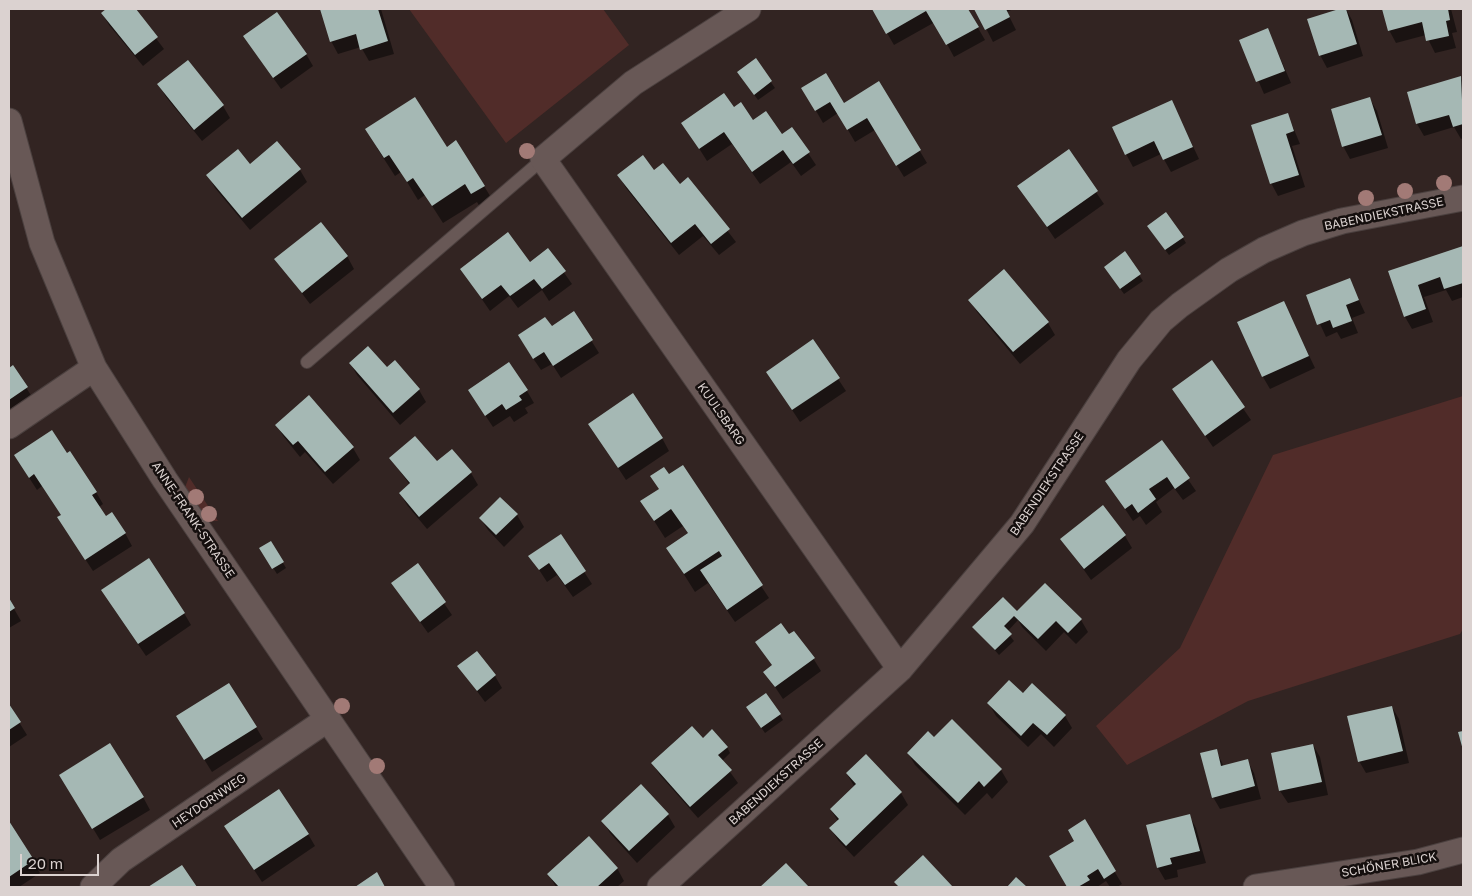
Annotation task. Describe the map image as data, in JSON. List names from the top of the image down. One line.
{"streets":{"street":["BABENDIEKSTRASSE","KUULSBARG","ANNE-FRANK-STRASSE","HEYDORNWEG","SCHÖNER BLICK"]},"crossings":[["BABENDIEKSTRASSE","KUULSBARG"],["ANNE-FRANK-STRASSE","HEYDORNWEG"]],"scale_bar":"20 m"}
